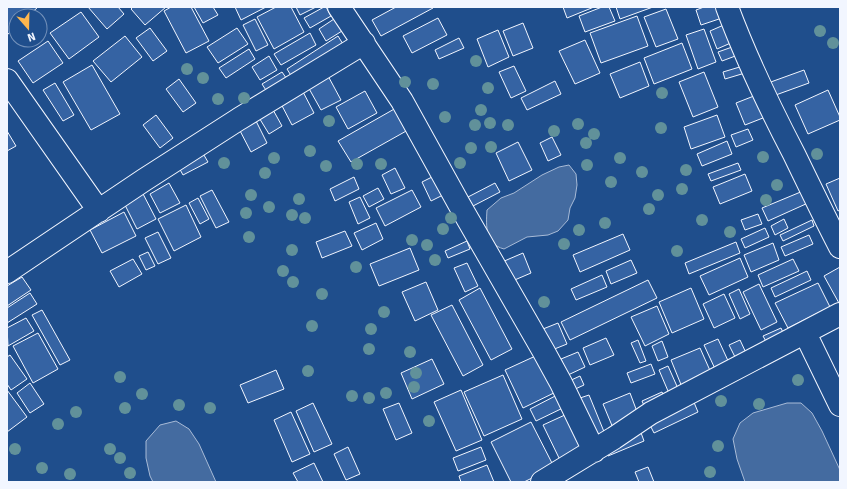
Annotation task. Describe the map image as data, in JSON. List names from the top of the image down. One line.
{"north":"bottom"}
